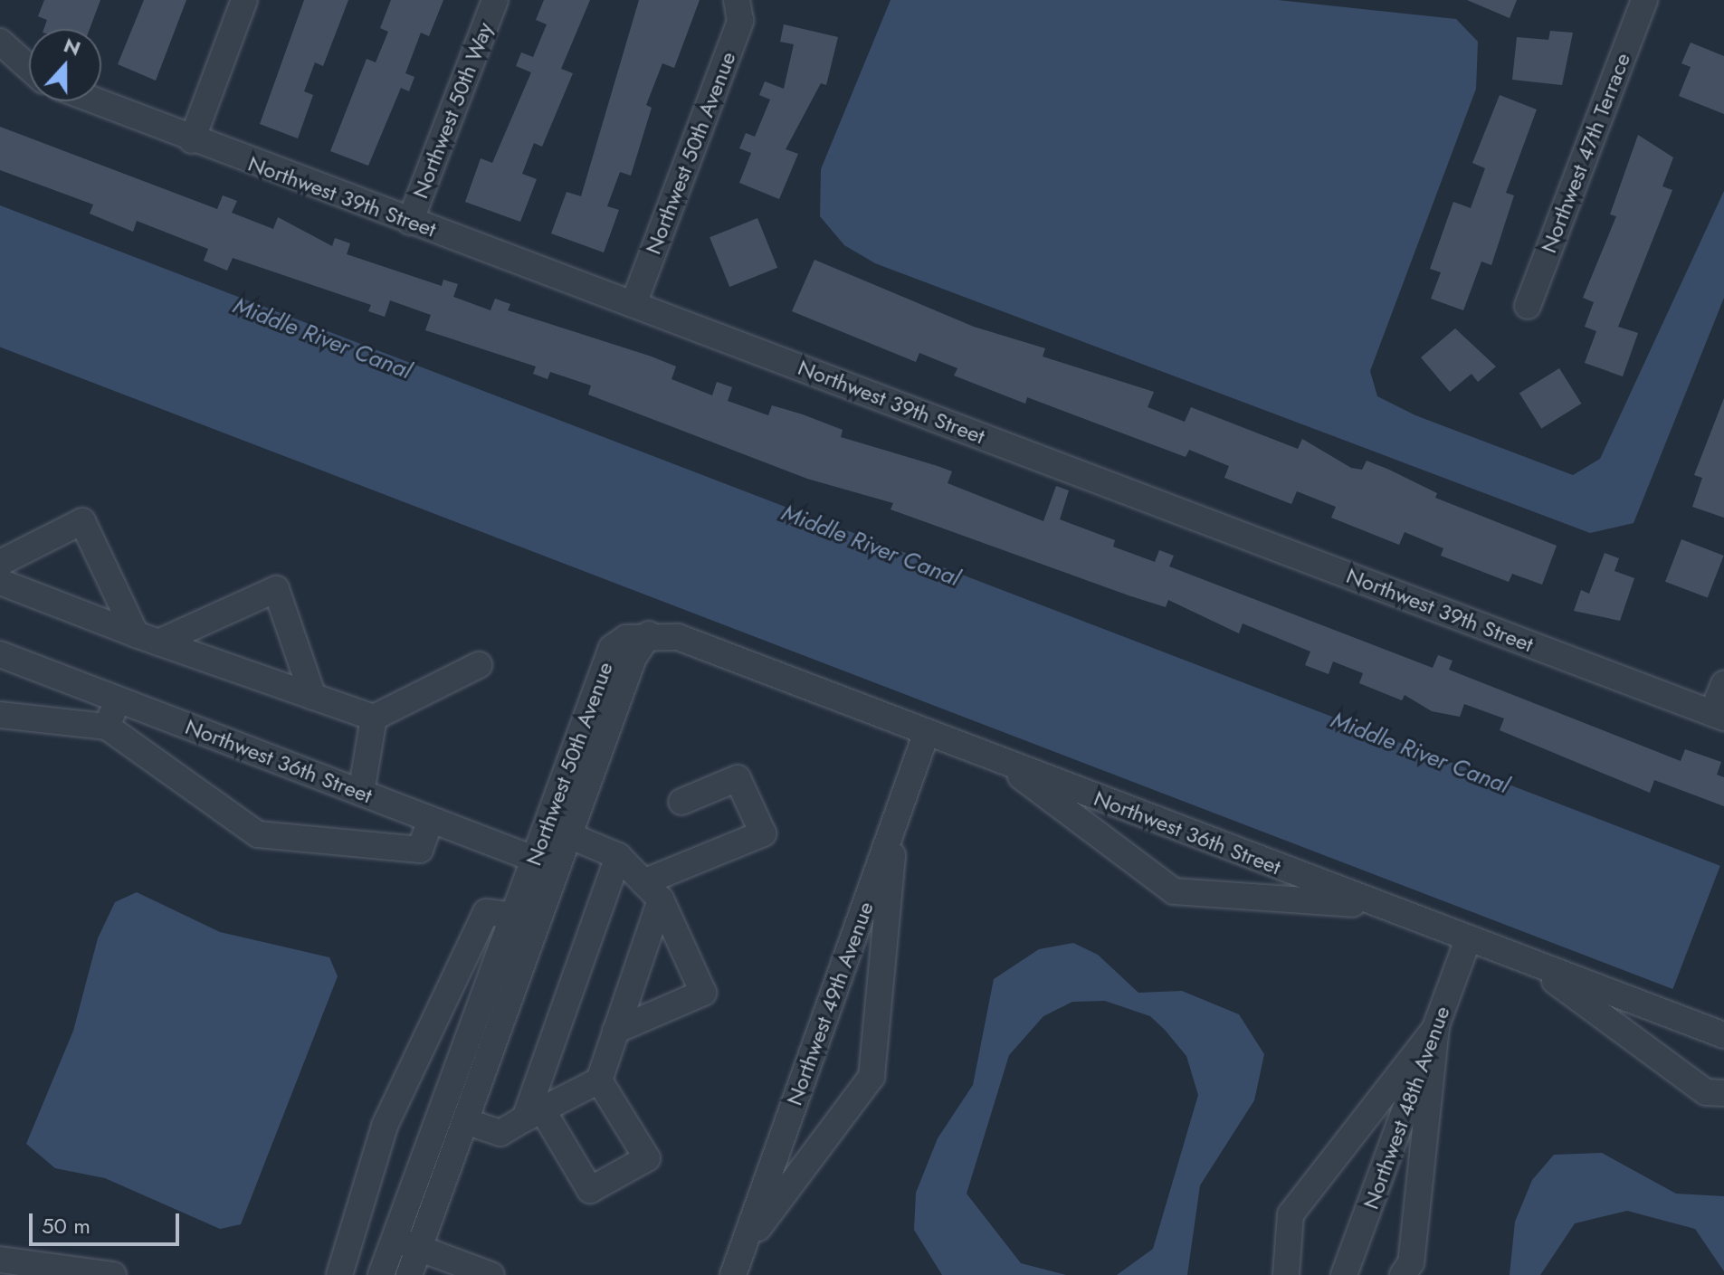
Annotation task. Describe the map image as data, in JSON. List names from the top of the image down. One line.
{"streets":{"street":["Northwest 50th Way","Northwest 50th Avenue","Northwest 47th Terrace","Northwest 39th Street","Northwest 36th Street","Northwest 49th Avenue","Northwest 48th Avenue"]},"crossings":[["Northwest 50th Way","Northwest 39th Street"],["Northwest 50th Avenue","Northwest 39th Street"],["Northwest 50th Avenue","Northwest 36th Street"],["Northwest 36th Street","Northwest 49th Avenue"],["Northwest 36th Street","Northwest 48th Avenue"]],"water":["Middle River Canal"],"scale_bar":"50 m","north":"top"}
